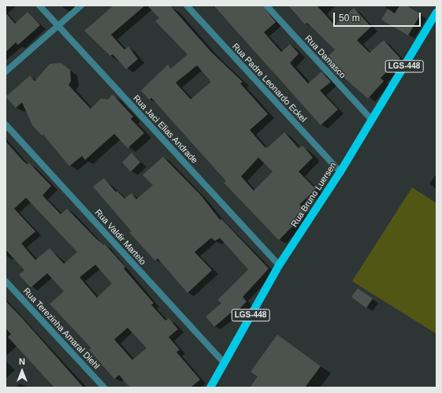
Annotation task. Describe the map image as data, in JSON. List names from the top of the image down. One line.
{"streets":{"main road":["LGS-448","Rua Bruno Luersen"],"street":["Rua Damasco","Rua Padre Leonardo Eckel","Rua Jaci Elias Andrade","Rua Valdir Martelo","Rua Terezinha Amaral Diehl"]},"crossings":[["Rua Damasco","Rua Bruno Luersen"],["Rua Padre Leonardo Eckel","Rua Bruno Luersen"],["Rua Jaci Elias Andrade","Rua Bruno Luersen"],["Rua Bruno Luersen","Rua Valdir Martelo"]],"scale_bar":"50 m","north":"top"}
